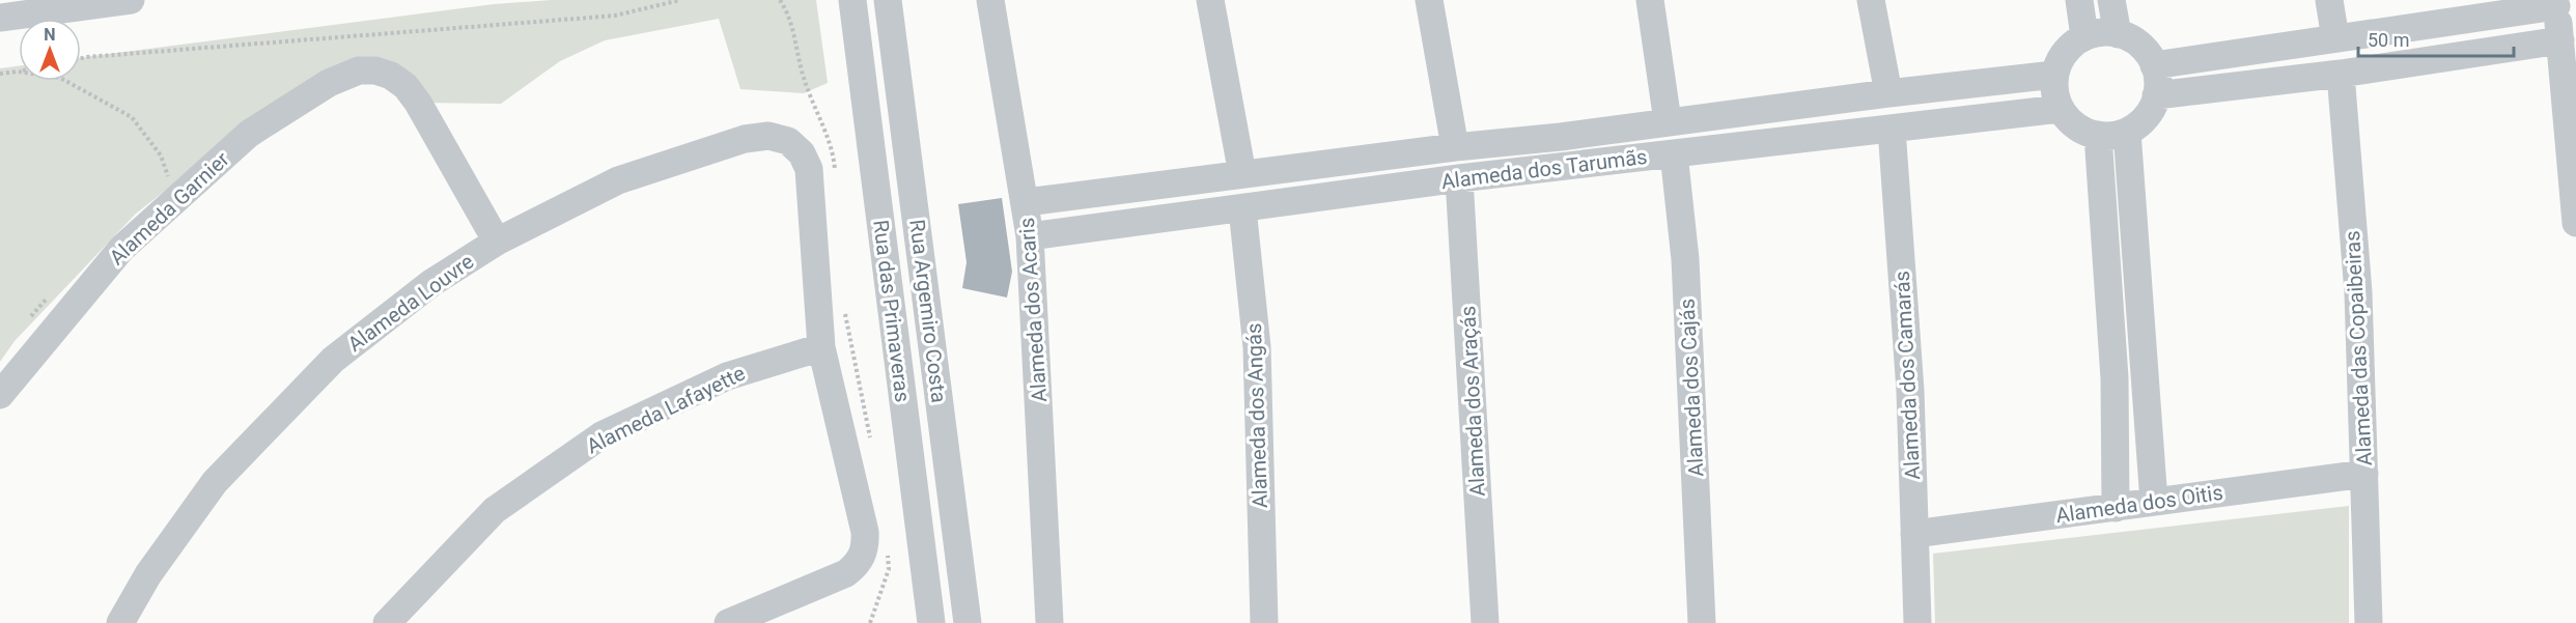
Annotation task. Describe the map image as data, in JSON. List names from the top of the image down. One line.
{"streets":{"street":["Alameda dos Tarumãs","Alameda Garnier","Alameda Louvre","Alameda dos Acaris","Rua das Primaveras","Rua Argemiro Costa","Alameda das Copaibeiras","Alameda dos Camarás","Alameda dos Cajás","Alameda dos Araçás","Alameda Lafayette","Alameda dos Angás","Alameda dos Oitis"]},"crossings":[["Alameda dos Tarumãs","Alameda dos Acaris"],["Alameda dos Tarumãs","Alameda dos Camarás"],["Alameda dos Tarumãs","Alameda dos Cajás"],["Alameda dos Tarumãs","Alameda dos Araçás"],["Alameda dos Tarumãs","Alameda dos Angás"],["Alameda Garnier","Alameda Louvre"],["Alameda Louvre","Alameda Lafayette"],["Alameda das Copaibeiras","Alameda dos Oitis"],["Alameda dos Camarás","Alameda dos Oitis"]],"scale_bar":"50 m","north":"top"}
